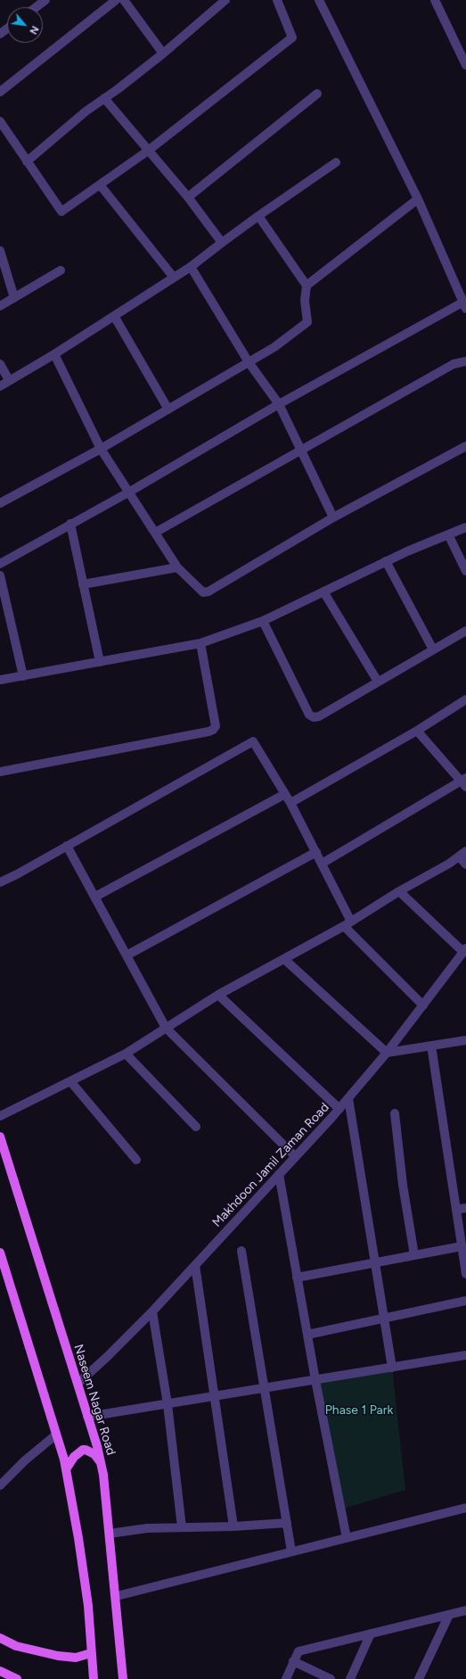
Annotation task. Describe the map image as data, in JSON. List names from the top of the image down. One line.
{"streets":{"main road":["Naseem Nagar Road"],"street":["Makhdoon Jamil Zaman Road"]},"crossings":[["Makhdoon Jamil Zaman Road","Naseem Nagar Road"]],"parks":["Phase 1 Park"],"north":"bottom right"}
